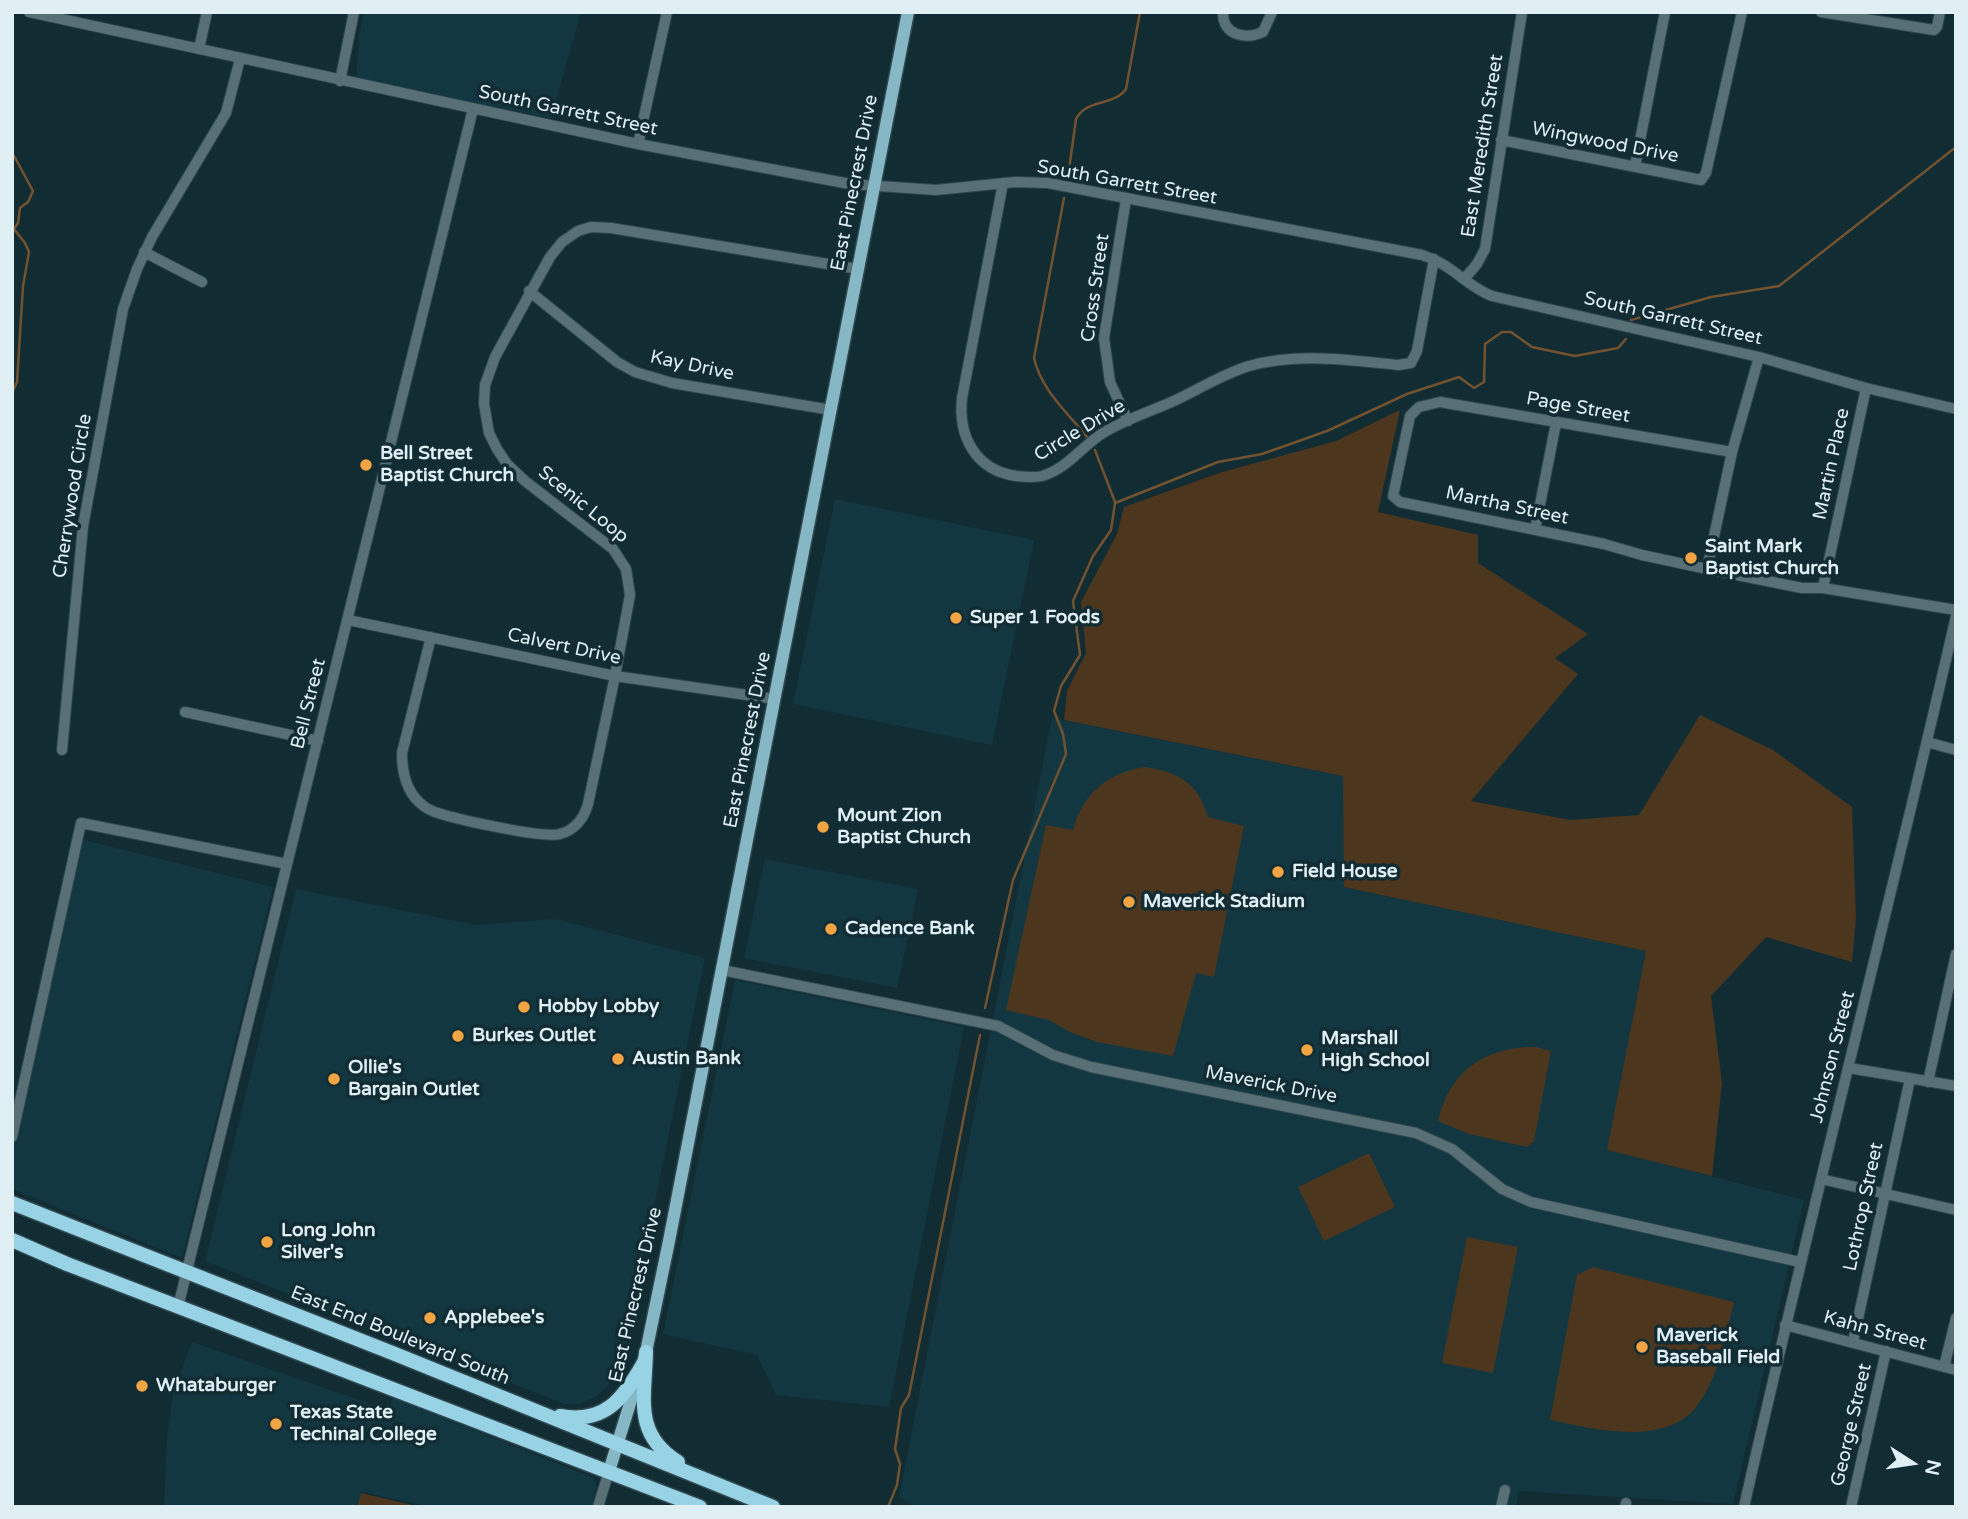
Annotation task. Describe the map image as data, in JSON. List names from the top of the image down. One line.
{"streets":{"highway":["East End Boulevard South"],"main road":["East Pinecrest Drive"],"street":["South Garrett Street","Wingwood Drive","East Meredith Street","Cross Street","Kay Drive","Page Street","Circle Drive","Martin Place","Cherrywood Circle","Scenic Loop","Martha Street","Calvert Drive","Bell Street","Johnson Street","Maverick Drive","Lothrop Street","Kahn Street","George Street"]},"crossings":[["South Garrett Street","East Meredith Street"],["South Garrett Street","East Pinecrest Drive"],["South Garrett Street","Cross Street"],["South Garrett Street","Circle Drive"],["South Garrett Street","Martin Place"],["South Garrett Street","Cherrywood Circle"],["South Garrett Street","Bell Street"],["Wingwood Drive","East Meredith Street"],["East Pinecrest Drive","Kay Drive"],["East Pinecrest Drive","Scenic Loop"],["East Pinecrest Drive","Calvert Drive"],["East Pinecrest Drive","Maverick Drive"],["East Pinecrest Drive","East End Boulevard South"],["Cross Street","Circle Drive"],["Kay Drive","Scenic Loop"],["Page Street","Martha Street"],["Martin Place","Martha Street"],["Scenic Loop","Calvert Drive"],["Calvert Drive","Bell Street"],["Bell Street","East End Boulevard South"],["Johnson Street","Maverick Drive"],["Johnson Street","Kahn Street"],["Lothrop Street","Kahn Street"],["Kahn Street","George Street"]],"places":["Bell Street Baptist Church","Saint Mark Baptist Church","Super 1 Foods","Mount Zion Baptist Church","Field House","Maverick Stadium","Cadence Bank","Hobby Lobby","Burkes Outlet","Marshall High School","Austin Bank","Ollie's Bargain Outlet","Long John Silver's","Applebee's","Maverick Baseball Field","Whataburger","Texas State Techinal College"],"north":"right"}
